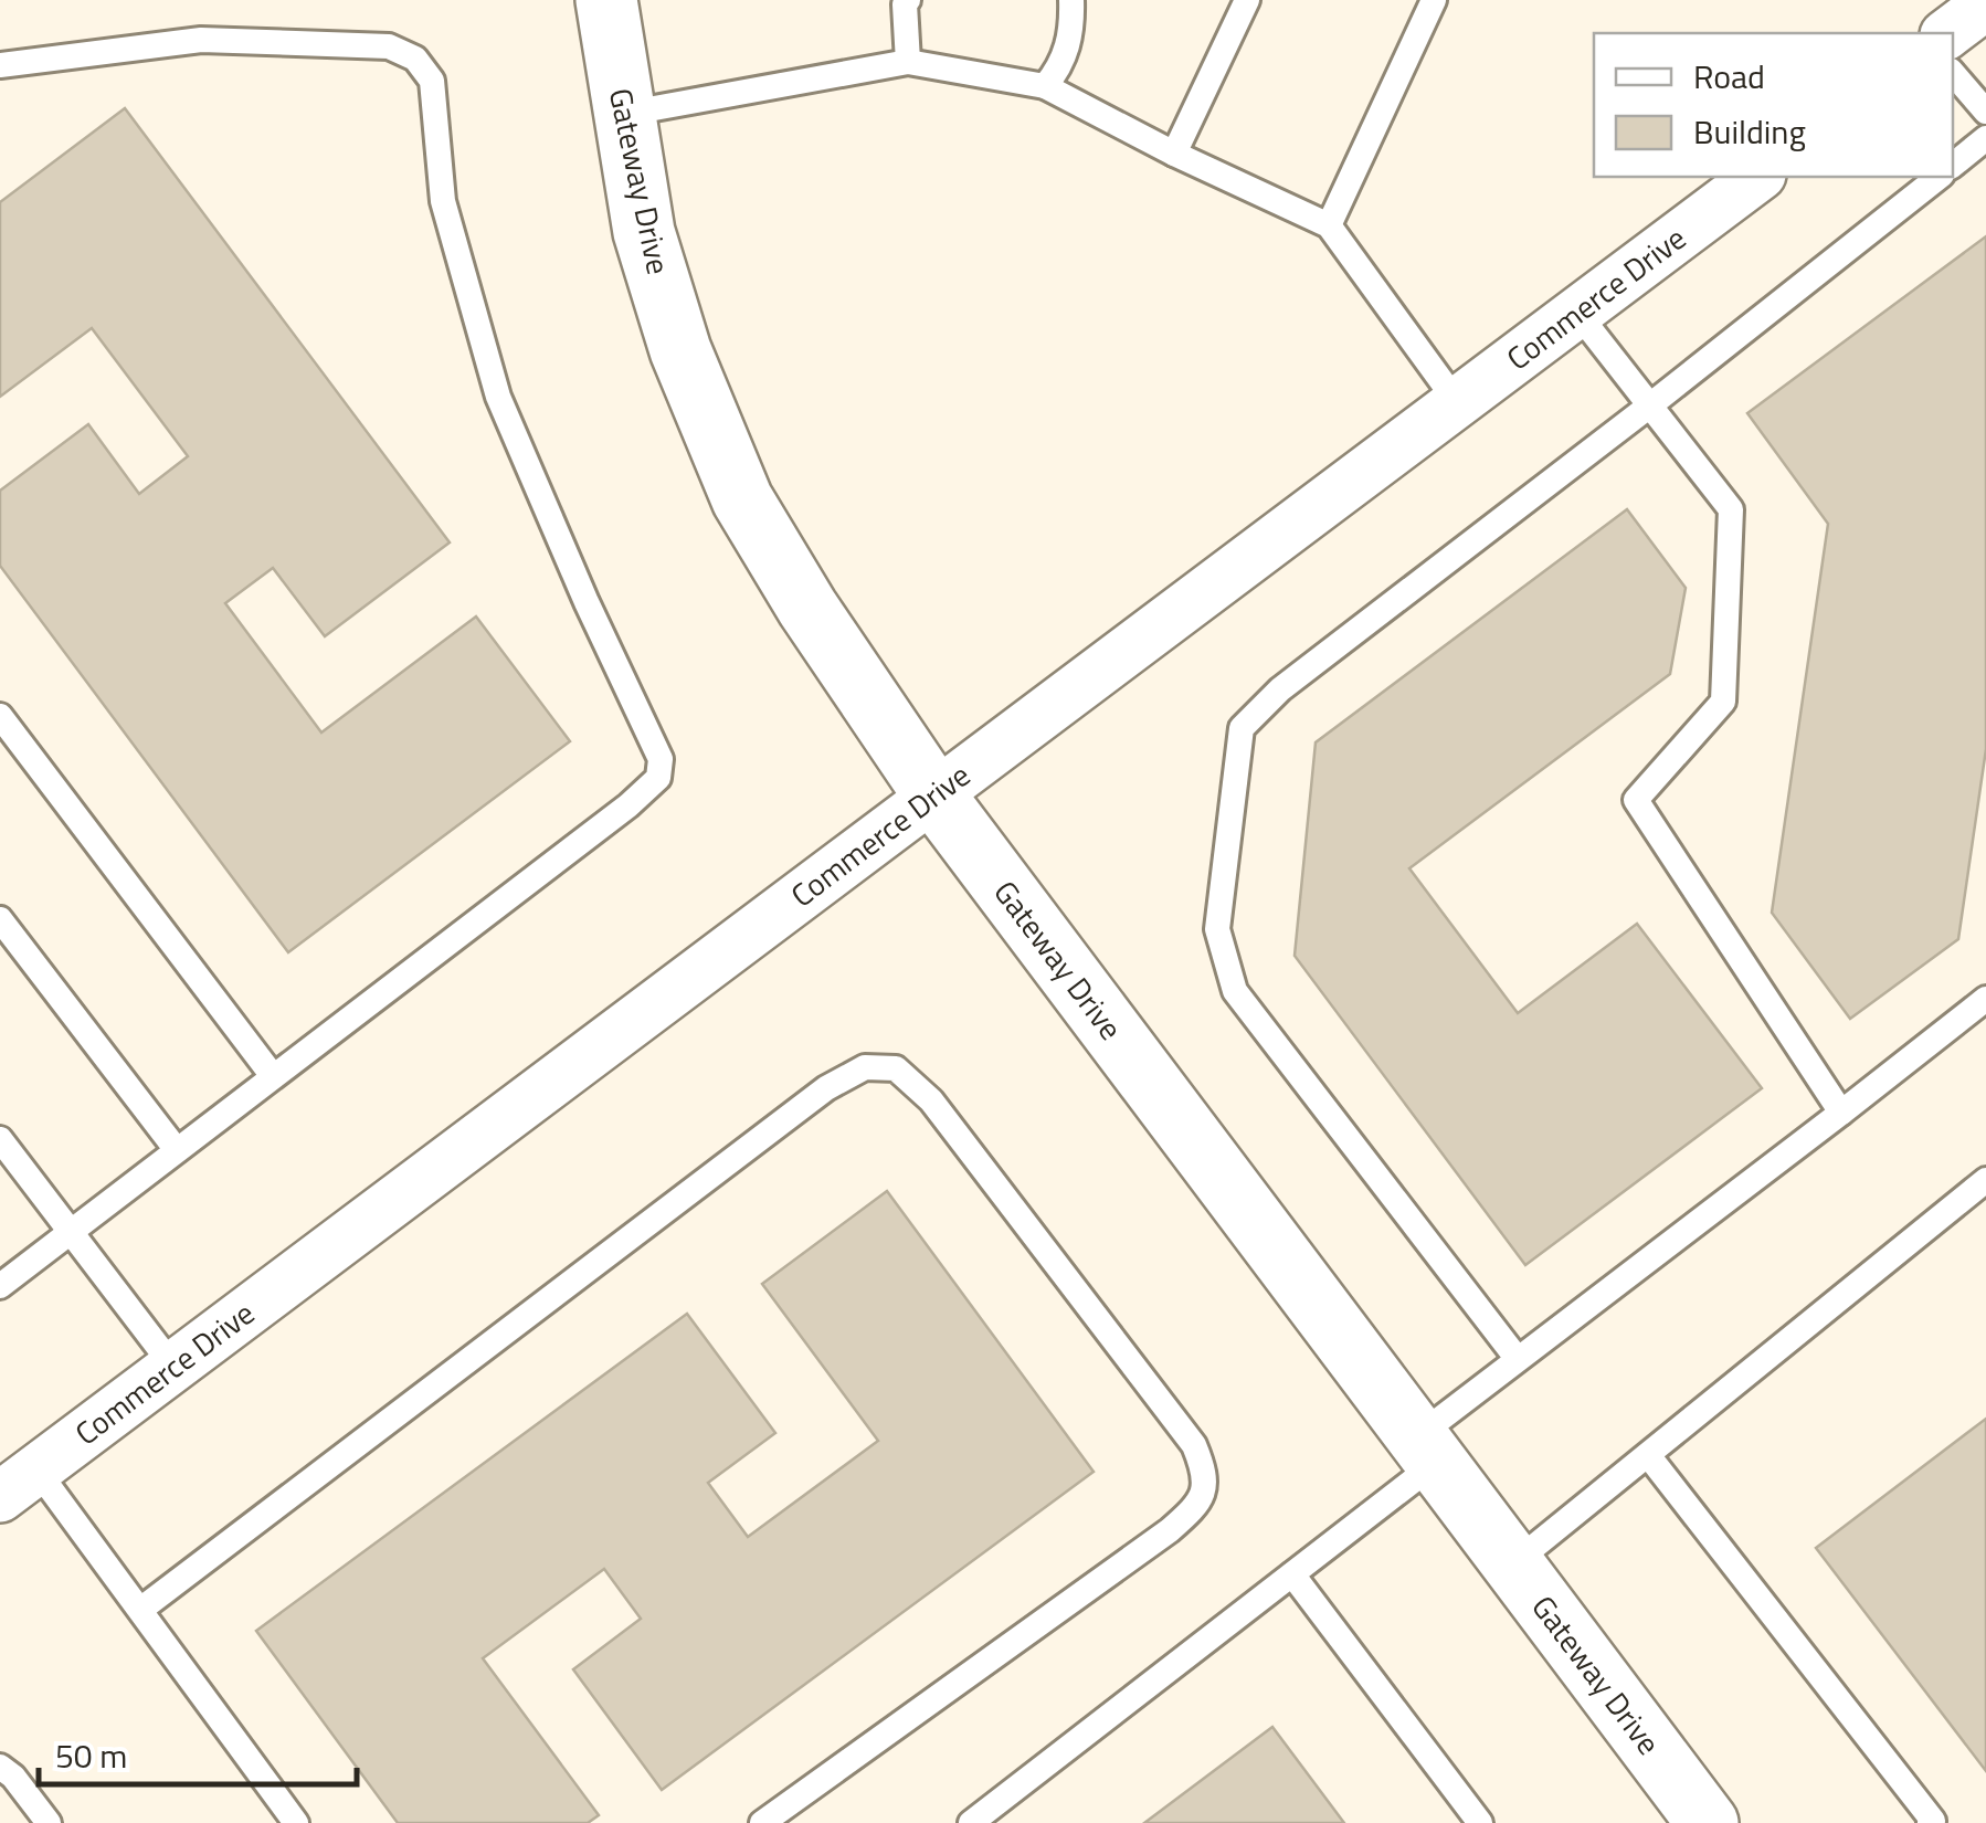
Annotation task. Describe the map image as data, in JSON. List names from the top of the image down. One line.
{"streets":{"street":["Gateway Drive","Commerce Drive"]},"crossings":[["Gateway Drive","Commerce Drive"]],"legend":["Road","Building"],"scale_bar":"50 m"}
